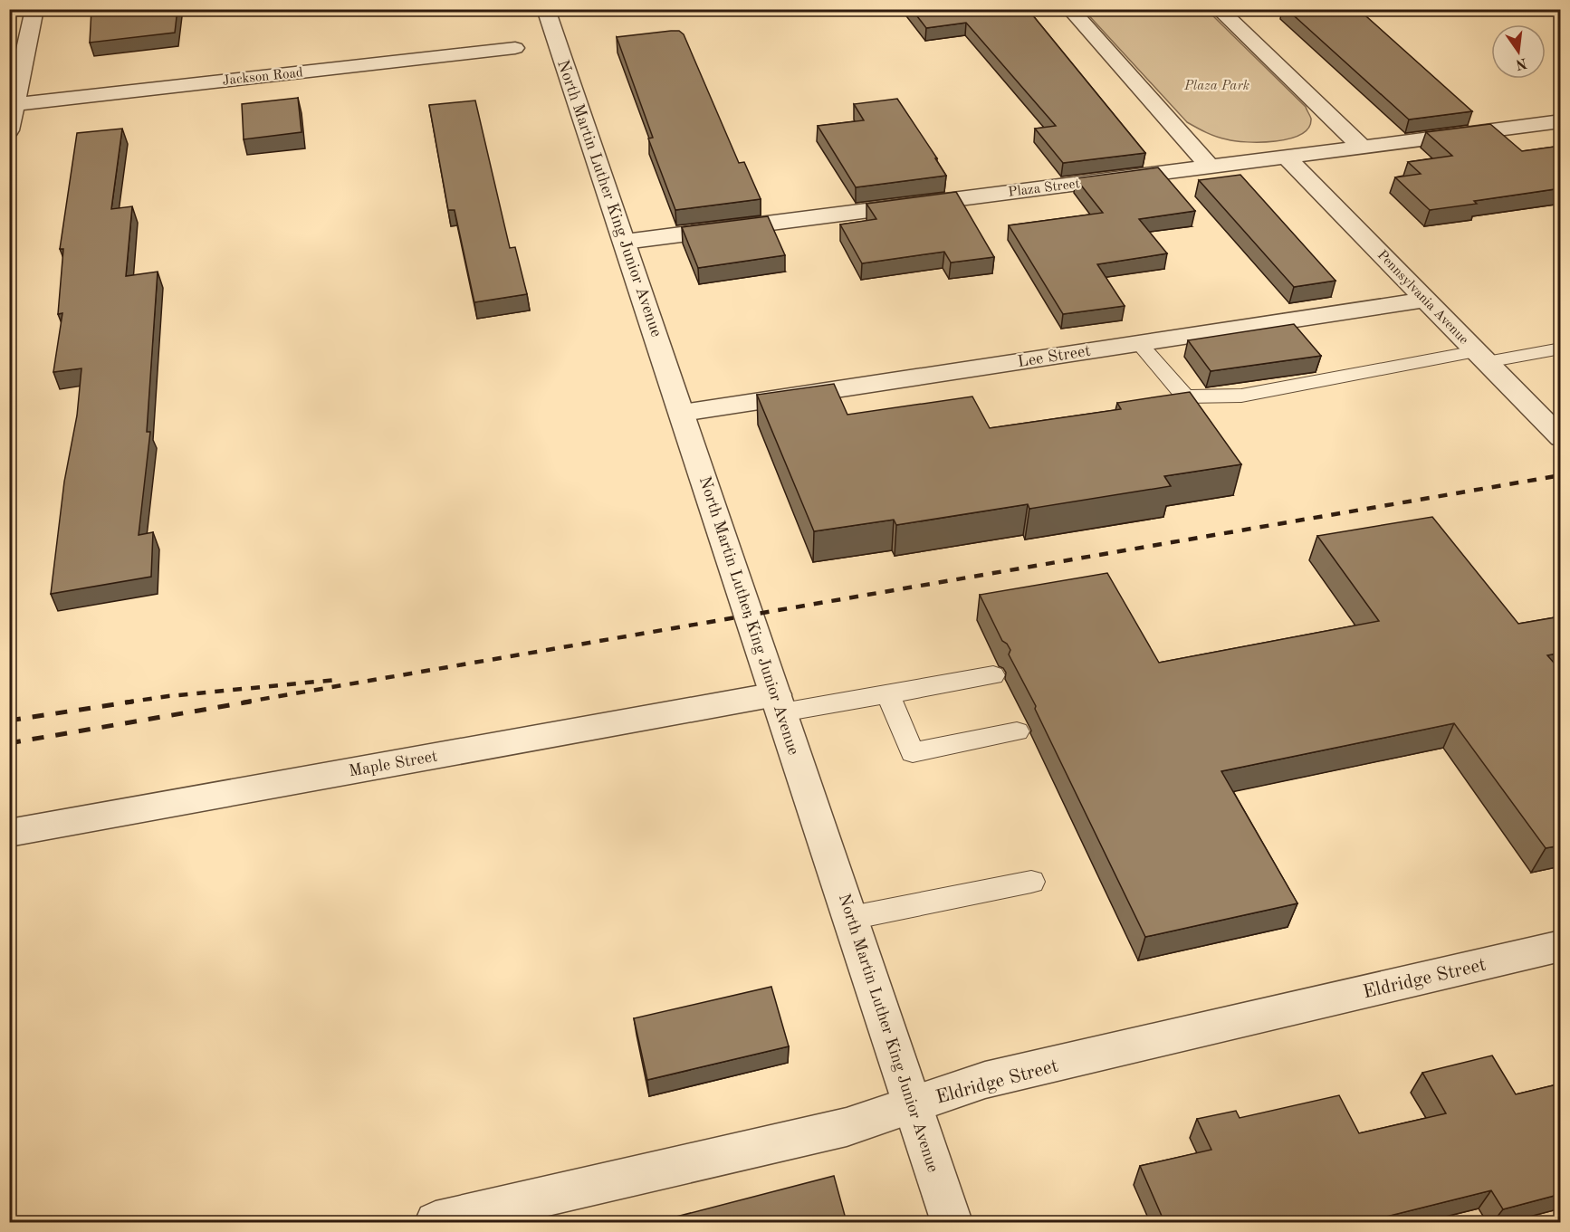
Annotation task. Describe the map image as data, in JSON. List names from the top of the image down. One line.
{"streets":{"street":["Jackson Road","Plaza Street","North Martin Luther King Junior Avenue","Pennsylvania Avenue","Lee Street","Maple Street","Eldridge Street"]},"crossings":[["Plaza Street","North Martin Luther King Junior Avenue"],["Plaza Street","Pennsylvania Avenue"],["North Martin Luther King Junior Avenue","Lee Street"],["North Martin Luther King Junior Avenue","Maple Street"],["North Martin Luther King Junior Avenue","Eldridge Street"],["Pennsylvania Avenue","Lee Street"]],"parks":["Plaza Park"],"north":"bottom"}
